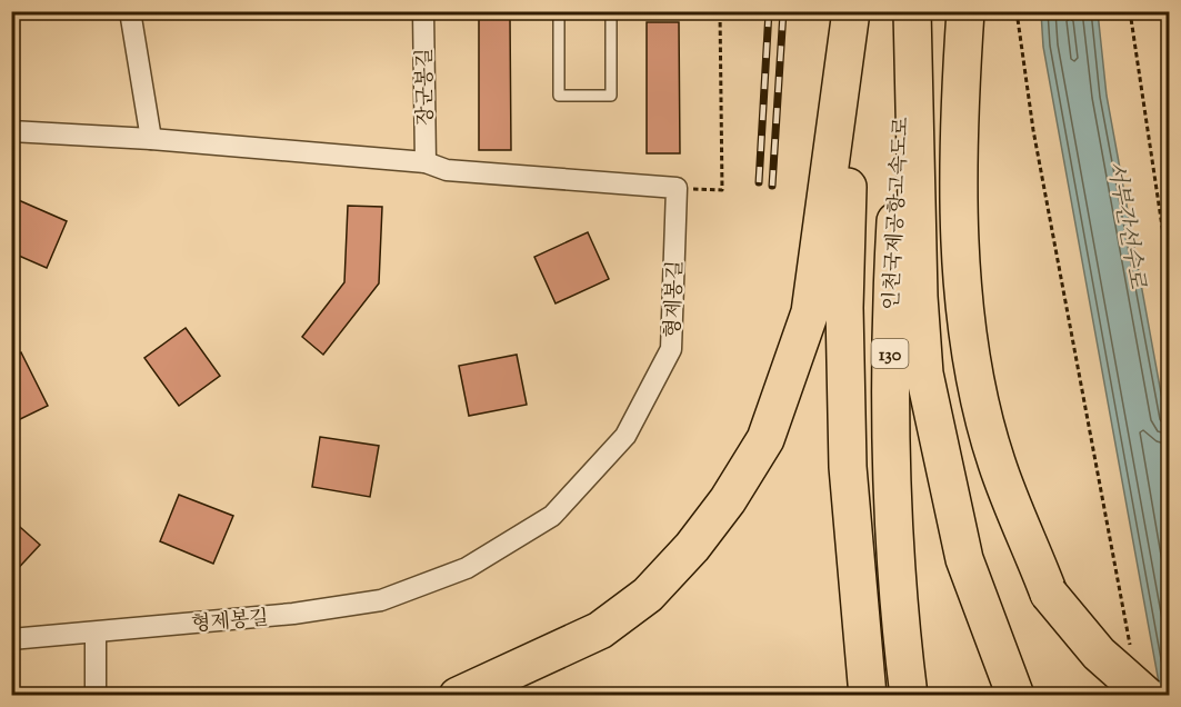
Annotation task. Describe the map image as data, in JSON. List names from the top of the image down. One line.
{"streets":{"highway":["인천국제공항고속도로","130"],"street":["장군봉길","형제봉길"]},"water":["서부간선수로"]}
